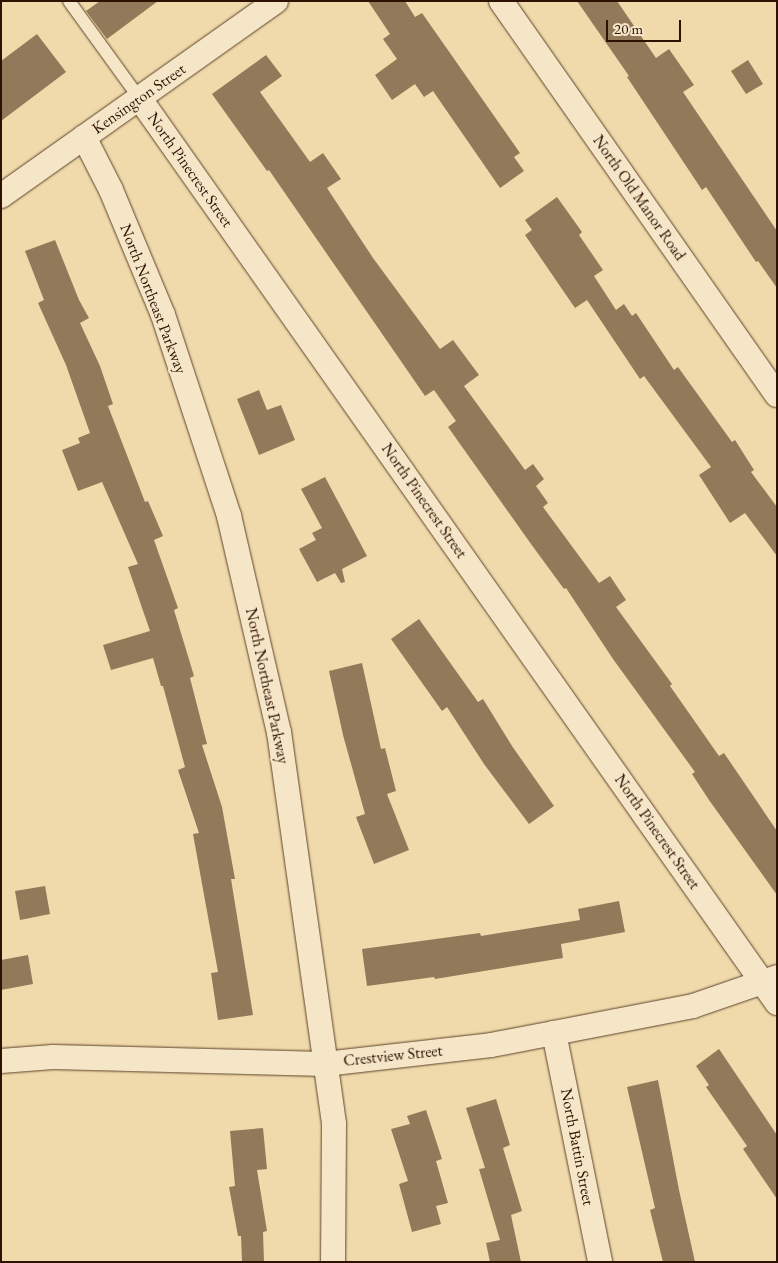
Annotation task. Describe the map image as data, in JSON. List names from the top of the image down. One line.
{"streets":{"street":["Kensington Street","North Pinecrest Street","North Old Manor Road","North Northeast Parkway","Crestview Street","North Battin Street"]},"crossings":[["Kensington Street","North Pinecrest Street"],["Kensington Street","North Northeast Parkway"],["North Pinecrest Street","Crestview Street"],["North Northeast Parkway","Crestview Street"],["Crestview Street","North Battin Street"]],"scale_bar":"20 m"}
